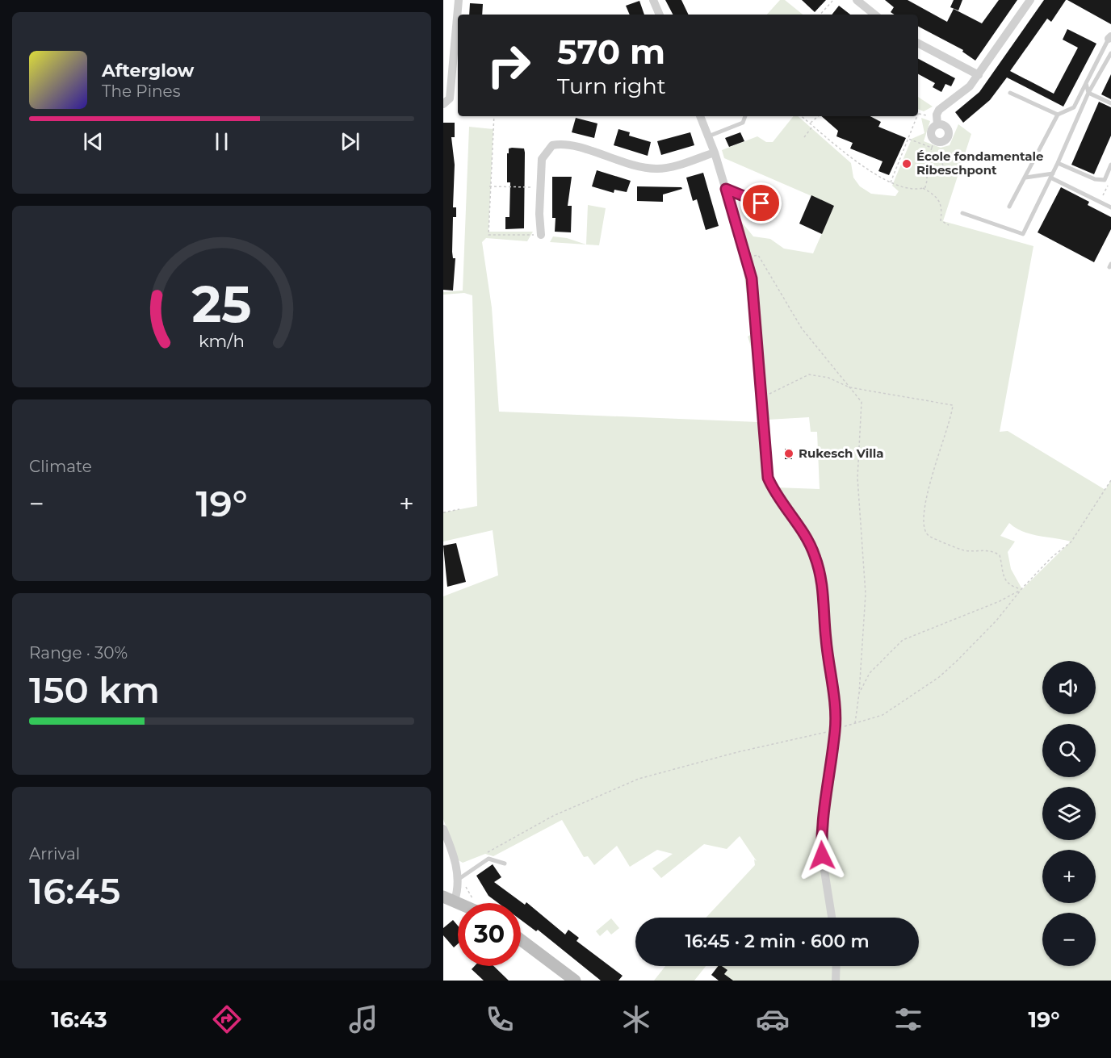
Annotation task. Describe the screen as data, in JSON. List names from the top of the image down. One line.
{"places":["École fondamentale Ribeschpont","Rukesch Villa"],"page":{"turn":["570 m","Turn right"],"song":["Afterglow","The Pines"],"tile":["Climate",["Range · 30%","150 km"],["Arrival","16:45"]],"heat":["−","19°","+"],"map_buttons":["+","−"],"limit":"30","trip":"16:45 · 2 min · 600 m","tabs":["16:43","19°"],"gauge":["25","km/h"]}}
